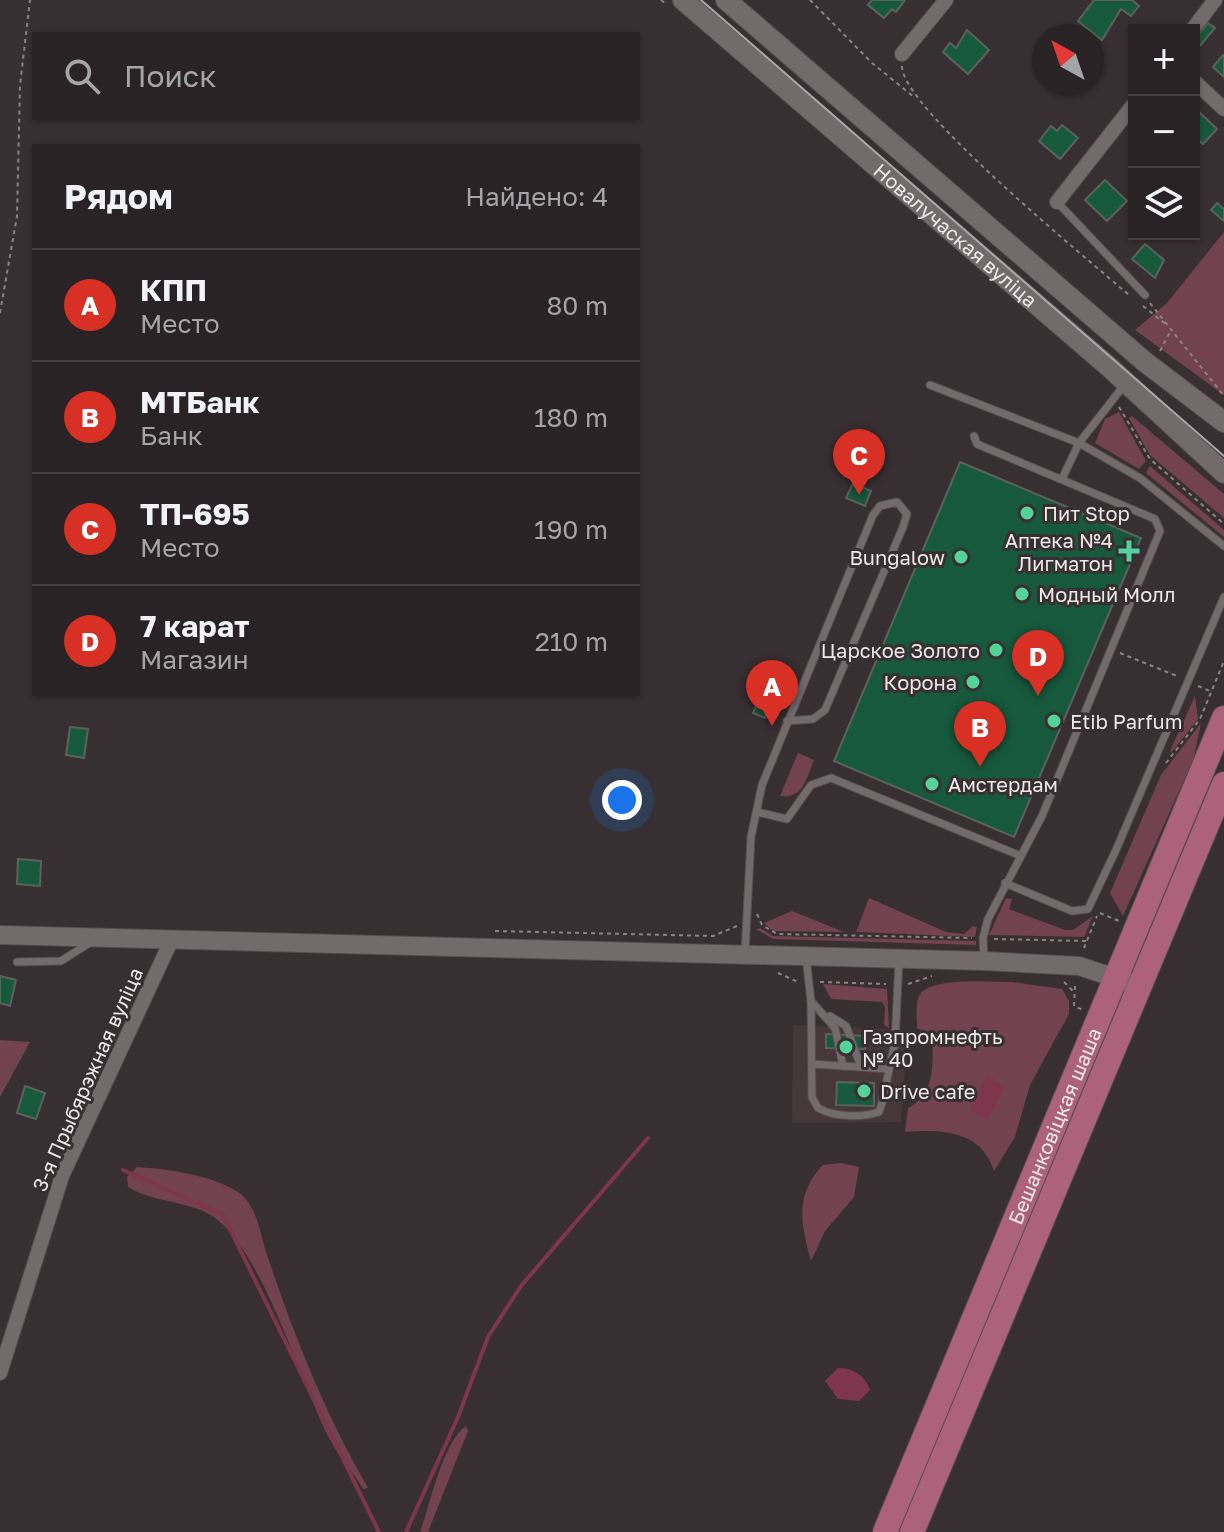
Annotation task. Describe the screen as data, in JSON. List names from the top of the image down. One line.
{"streets":{"main road":["Новалучаская вуліца","Бешанковіцкая шаша"],"street":["3-я Прыбярэжная вуліца"]},"places":{"other":["Пит Stop","Bungalow","Модный Молл","Царское Золото","Корона","Etib Parfum","Амстердам","Газпромнефть № 40","Drive cafe"],"health":["Аптека №4 Лигматон"]},"north":"top left","page":{"map_buttons":["+","−"],"search":"Поиск","heading":["Рядом","Найдено: 4"],"list":[{"mark":"A","name":"КПП","note":"Место","value":"80 m"},{"mark":"B","name":"МТБанк","note":"Банк","value":"180 m"},{"mark":"C","name":"ТП-695","note":"Место","value":"190 m"},{"mark":"D","name":"7 карат","note":"Магазин","value":"210 m"}],"pins":["C","D","A","B"]}}
